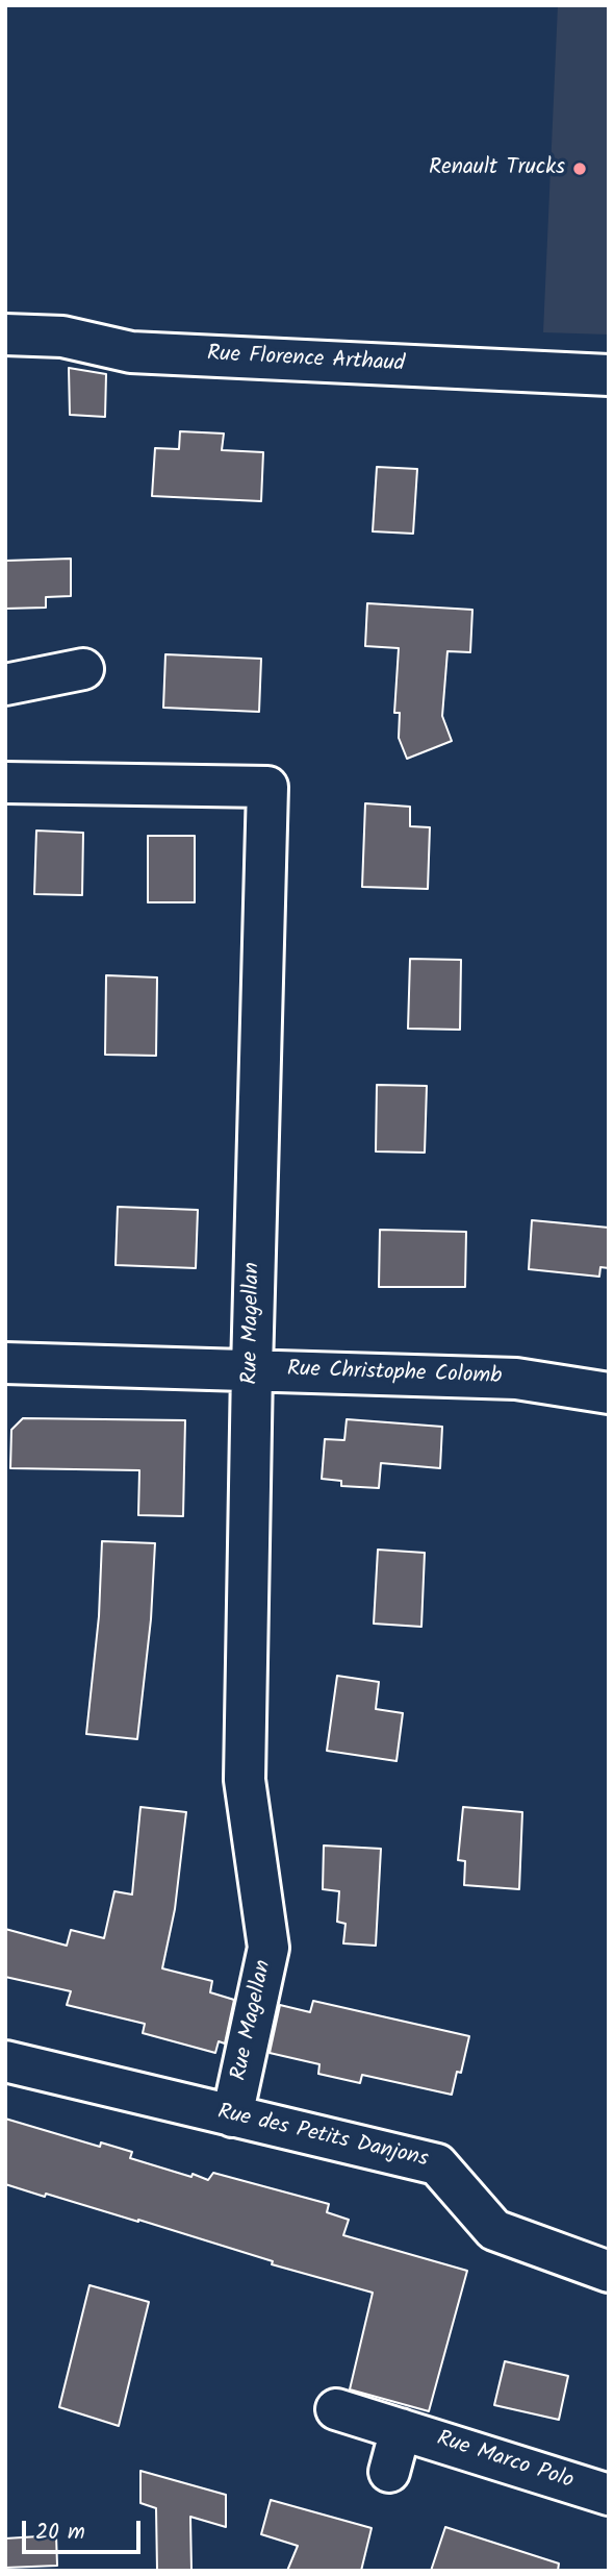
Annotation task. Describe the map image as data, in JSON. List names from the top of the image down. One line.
{"streets":{"street":["Rue Florence Arthaud","Rue Magellan","Rue Christophe Colomb","Rue des Petits Danjons","Rue Marco Polo"]},"crossings":[["Rue Magellan","Rue Christophe Colomb"],["Rue Magellan","Rue des Petits Danjons"]],"places":["Renault Trucks"],"scale_bar":"20 m"}
